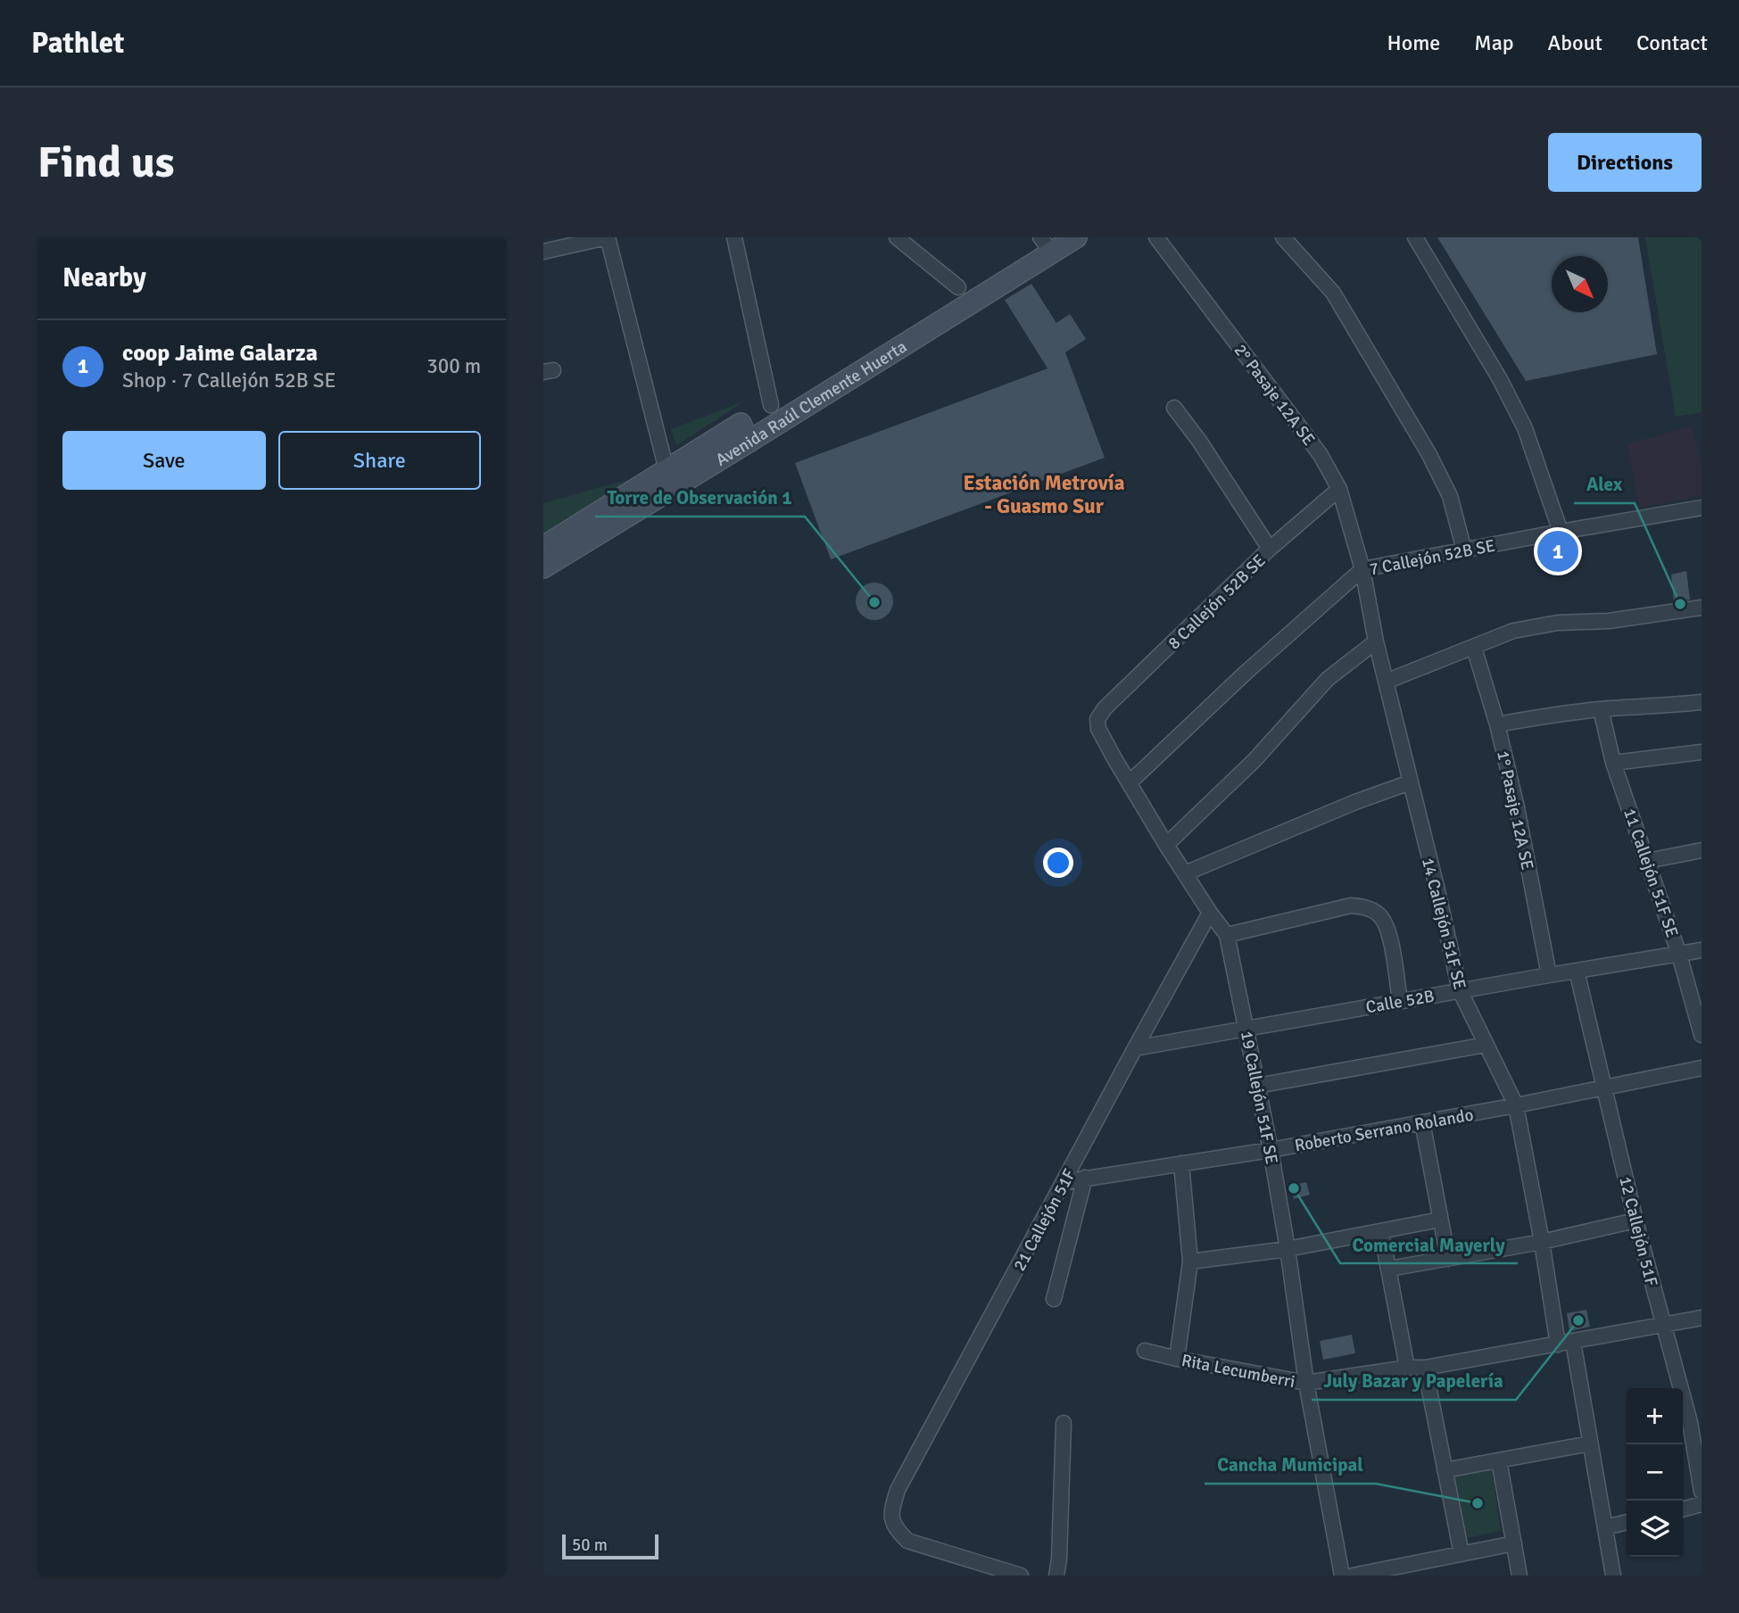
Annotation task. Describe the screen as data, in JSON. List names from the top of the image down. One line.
{"streets":{"street":["2° Pasaje 12A SE","Avenida Raúl Clemente Huerta","7 Callejón 52B SE","8 Callejón 52B SE","1° Pasaje 12A SE","11 Callejón 51F SE","14 Callejón 51F SE","Calle 52B","19 Callejón 51F SE","Roberto Serrano Rolando","21 Callejón 51F","12 Callejón 51F","Rita Lecumberri"]},"crossings":[["2° Pasaje 12A SE","7 Callejón 52B SE"],["2° Pasaje 12A SE","8 Callejón 52B SE"],["2° Pasaje 12A SE","14 Callejón 51F SE"],["7 Callejón 52B SE","14 Callejón 51F SE"],["7 Callejón 52B SE","19 Callejón 51F SE"],["8 Callejón 52B SE","19 Callejón 51F SE"],["1° Pasaje 12A SE","Calle 52B"],["11 Callejón 51F SE","Calle 52B"],["14 Callejón 51F SE","Calle 52B"],["14 Callejón 51F SE","Roberto Serrano Rolando"],["14 Callejón 51F SE","Rita Lecumberri"],["Calle 52B","19 Callejón 51F SE"],["Calle 52B","21 Callejón 51F"],["Calle 52B","12 Callejón 51F"],["19 Callejón 51F SE","Roberto Serrano Rolando"],["19 Callejón 51F SE","21 Callejón 51F"],["19 Callejón 51F SE","Rita Lecumberri"],["Roberto Serrano Rolando","21 Callejón 51F"],["Roberto Serrano Rolando","12 Callejón 51F"],["12 Callejón 51F","Rita Lecumberri"]],"districts":["Estación Metrovía - Guasmo Sur"],"places":["Torre de Observación 1","Alex","Comercial Mayerly","July Bazar y Papelería","Cancha Municipal"],"scale_bar":"50 m","north":"bottom right","page":{"header":"Pathlet","nav":["Home","Map","About","Contact"],"buttons":["Directions",["Save","Share"]],"title":"Find us","heading":"Nearby","list":[{"mark":"1","name":"coop Jaime Galarza","note":"Shop · 7 Callejón 52B SE","value":"300 m"}],"pins":"1","map_buttons":["+","−"],"scale":"50 m"}}
